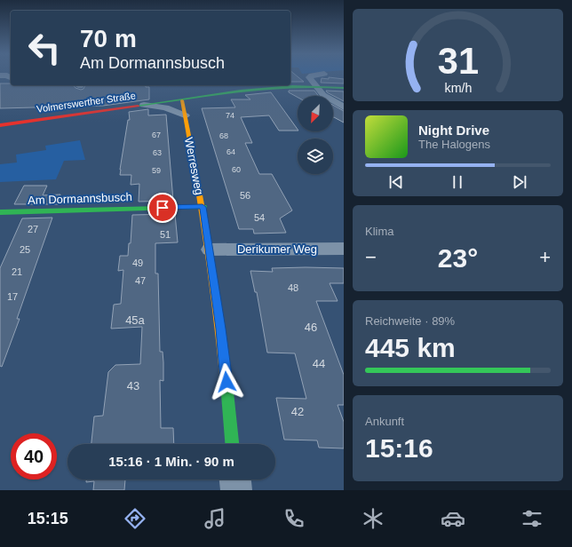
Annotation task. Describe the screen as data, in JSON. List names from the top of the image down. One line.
{"streets":{"street":["Volmerswerther Straße","Werresweg","Am Dormannsbusch","Derikumer Weg"]},"crossings":[["Volmerswerther Straße","Werresweg"],["Werresweg","Am Dormannsbusch"],["Werresweg","Derikumer Weg"]],"house_numbers":["74","67","68","64","63","60","59","56","54","27","51","25","49","21","47","48","17","45a","46","44","43","42"],"north":"bottom left","page":{"turn":["70 m","Am Dormannsbusch"],"song":["Night Drive","The Halogens"],"tile":["Klima",["Reichweite · 89%","445 km"],["Ankunft","15:16"]],"heat":["−","23°","+"],"limit":"40","trip":"15:16 · 1 Min. · 90 m","tabs":"15:15","gauge":["31","km/h"]}}
